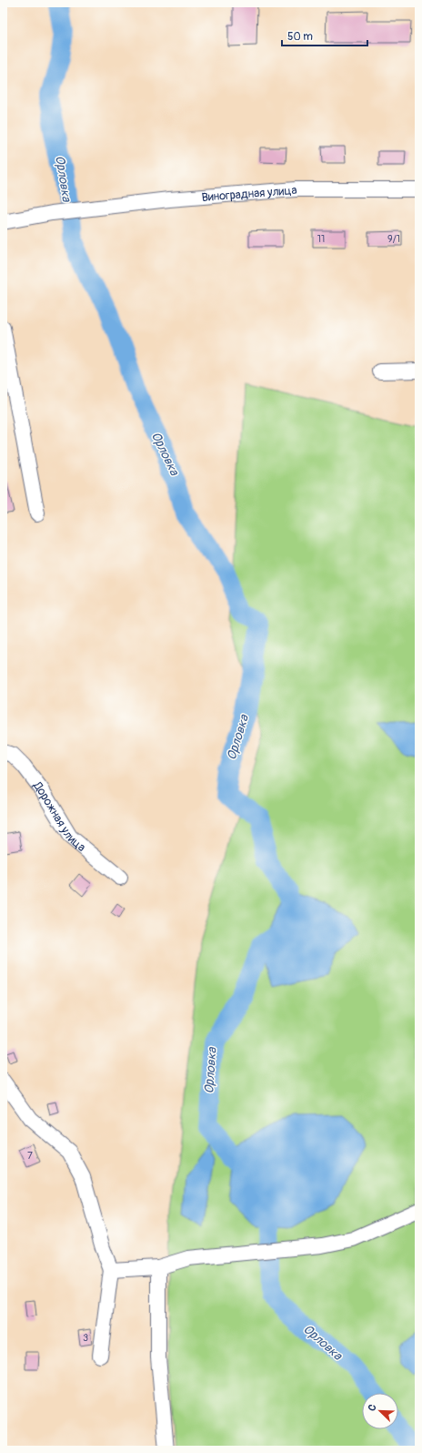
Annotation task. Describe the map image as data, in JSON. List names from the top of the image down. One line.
{"streets":{"street":["Виноградная улица","Дорожная улица"]},"water":["Орловка"],"house_numbers":["11","9/1","7","3"],"scale_bar":"50 m","north":"top left"}
